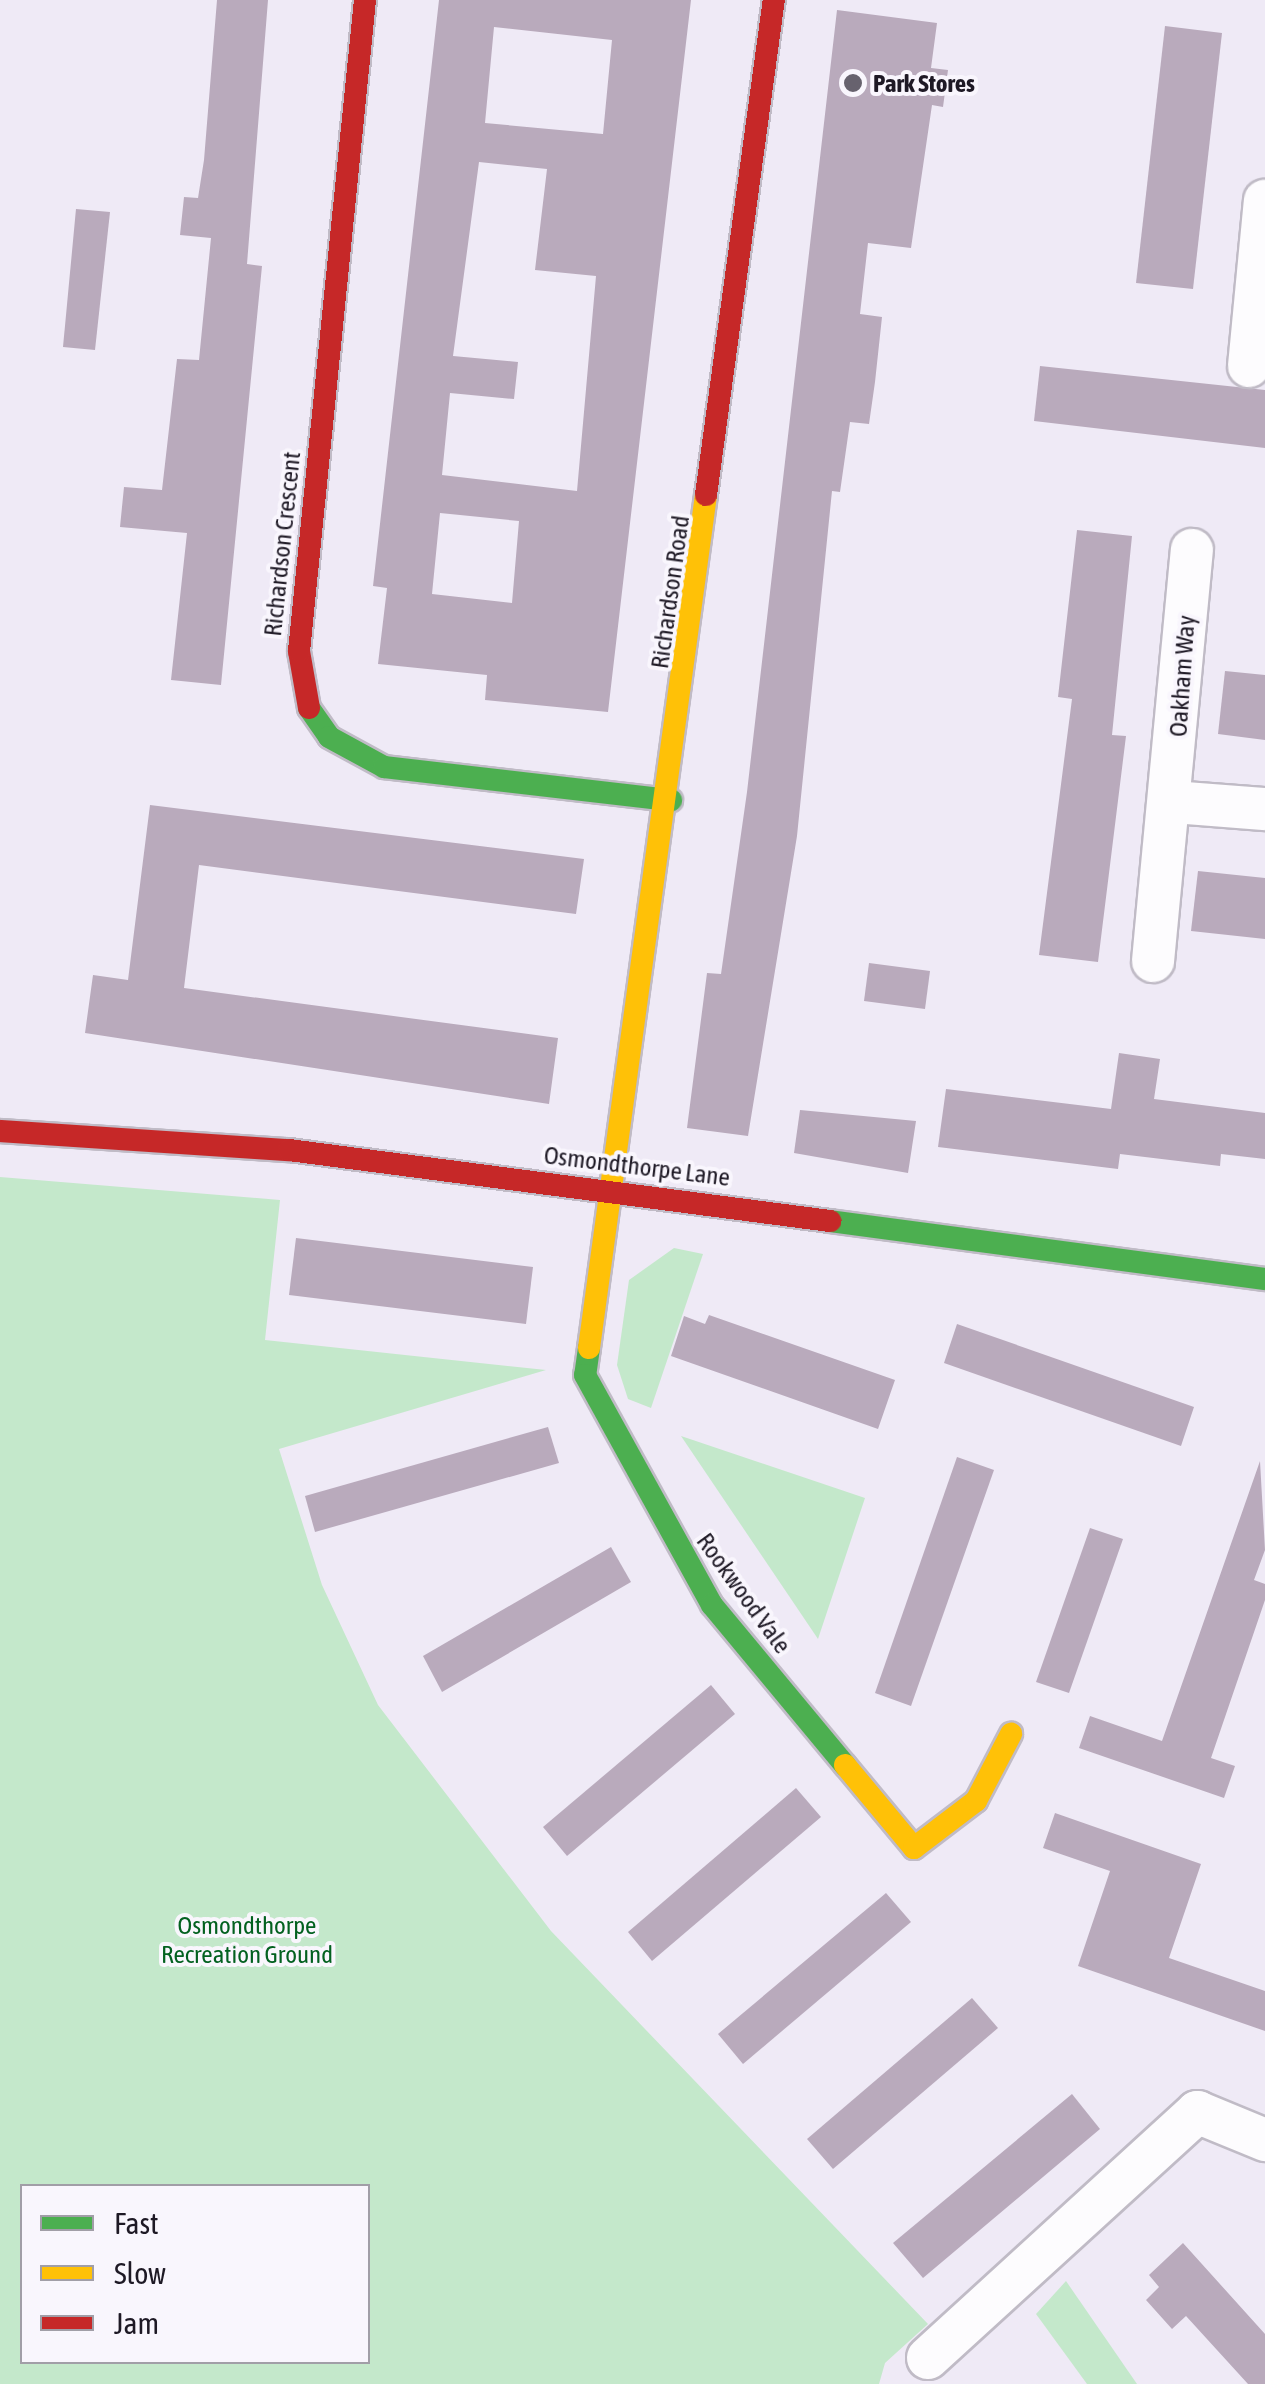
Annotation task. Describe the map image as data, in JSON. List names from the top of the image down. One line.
{"streets":{"street":["Richardson Crescent","Richardson Road","Oakham Way","Osmondthorpe Lane","Rookwood Vale"]},"crossings":[["Richardson Crescent","Richardson Road"],["Richardson Road","Osmondthorpe Lane"],["Richardson Road","Rookwood Vale"],["Osmondthorpe Lane","Rookwood Vale"]],"parks":["Osmondthorpe Recreation Ground"],"places":["Park Stores"],"legend":["Fast","Slow","Jam"]}
